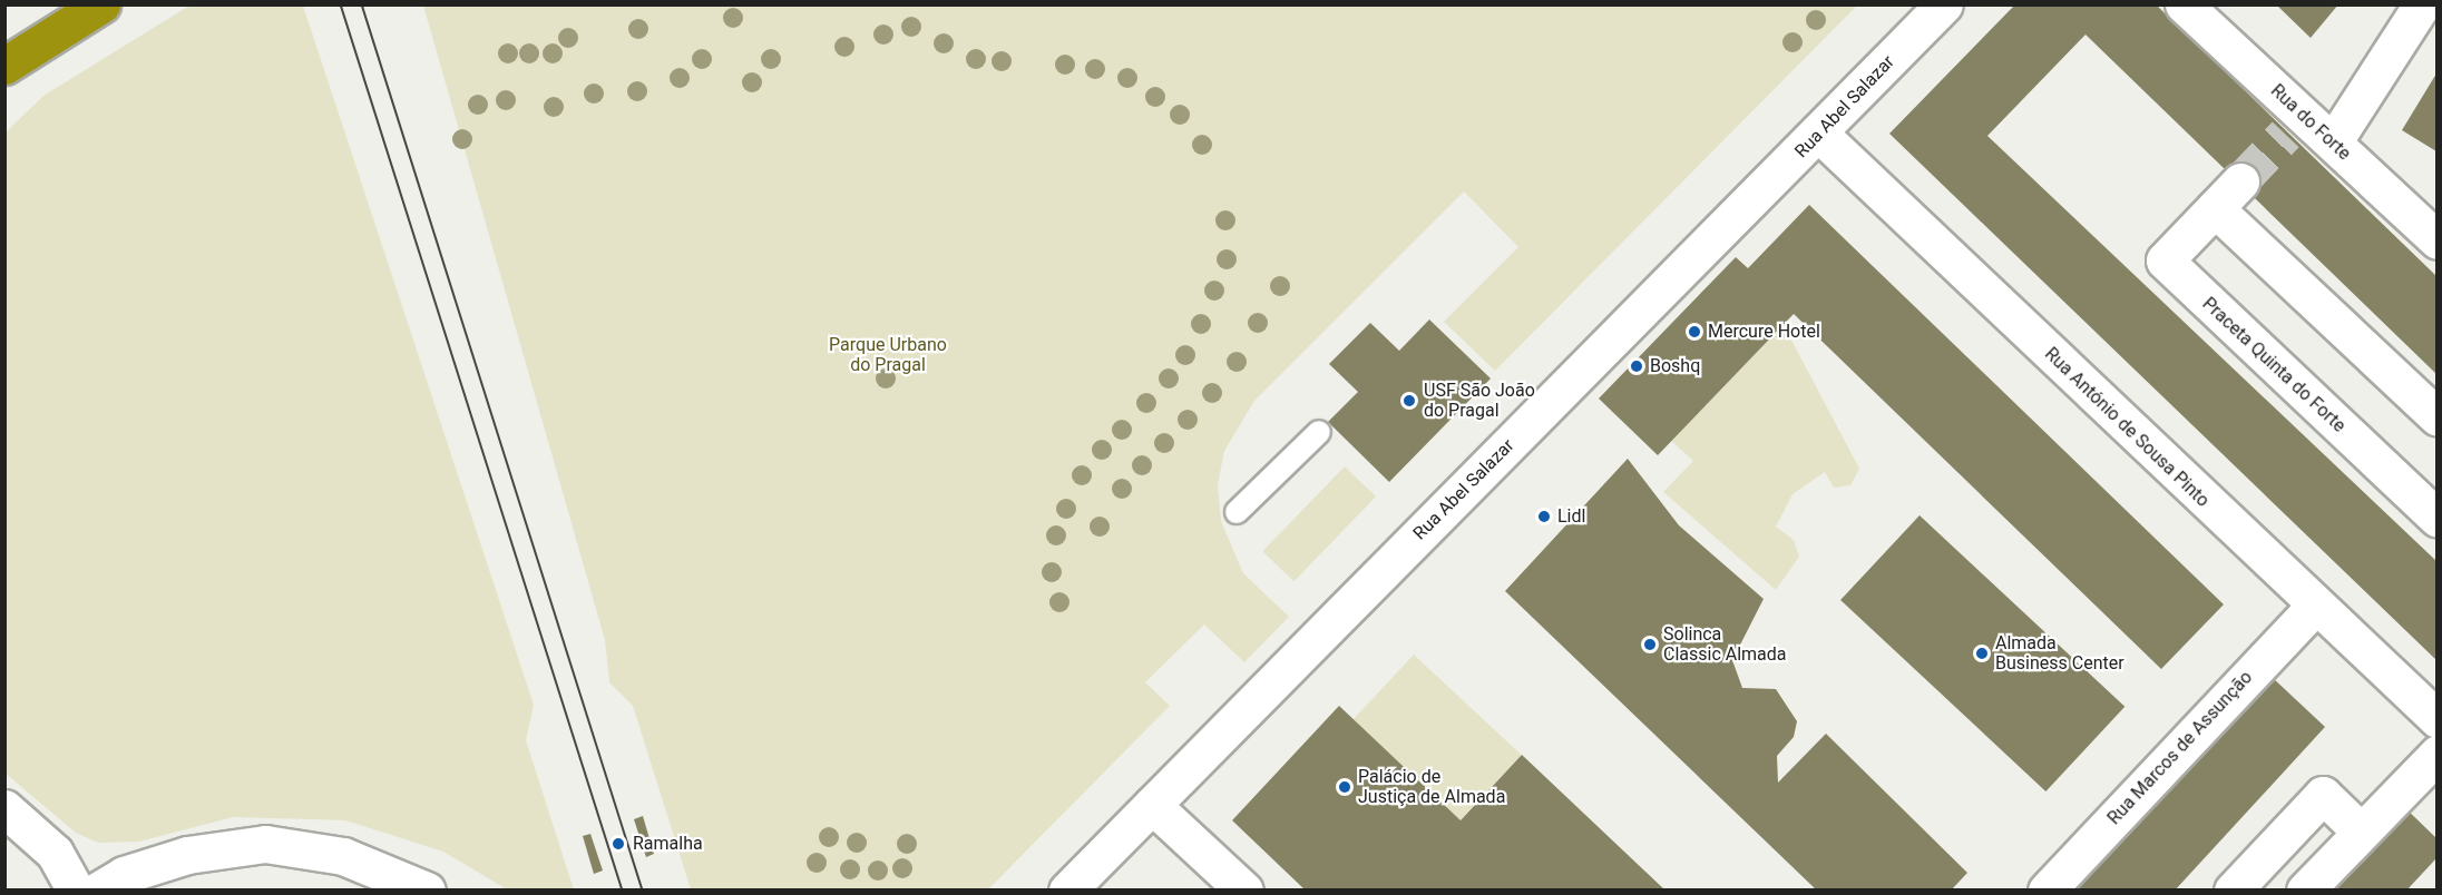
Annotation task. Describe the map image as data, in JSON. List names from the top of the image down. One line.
{"streets":{"street":["Rua Abel Salazar","Rua do Forte","Praceta Quinta do Forte","Rua António de Sousa Pinto","Rua Marcos de Assunção"]},"crossings":[["Rua Abel Salazar","Rua António de Sousa Pinto"],["Rua António de Sousa Pinto","Rua Marcos de Assunção"]],"parks":["Parque Urbano do Pragal"],"places":["Mercure Hotel","Boshq","USF São João do Pragal","Lidl","Solinca Classic Almada","Almada Business Center","Palácio de Justiça de Almada","Ramalha"]}
